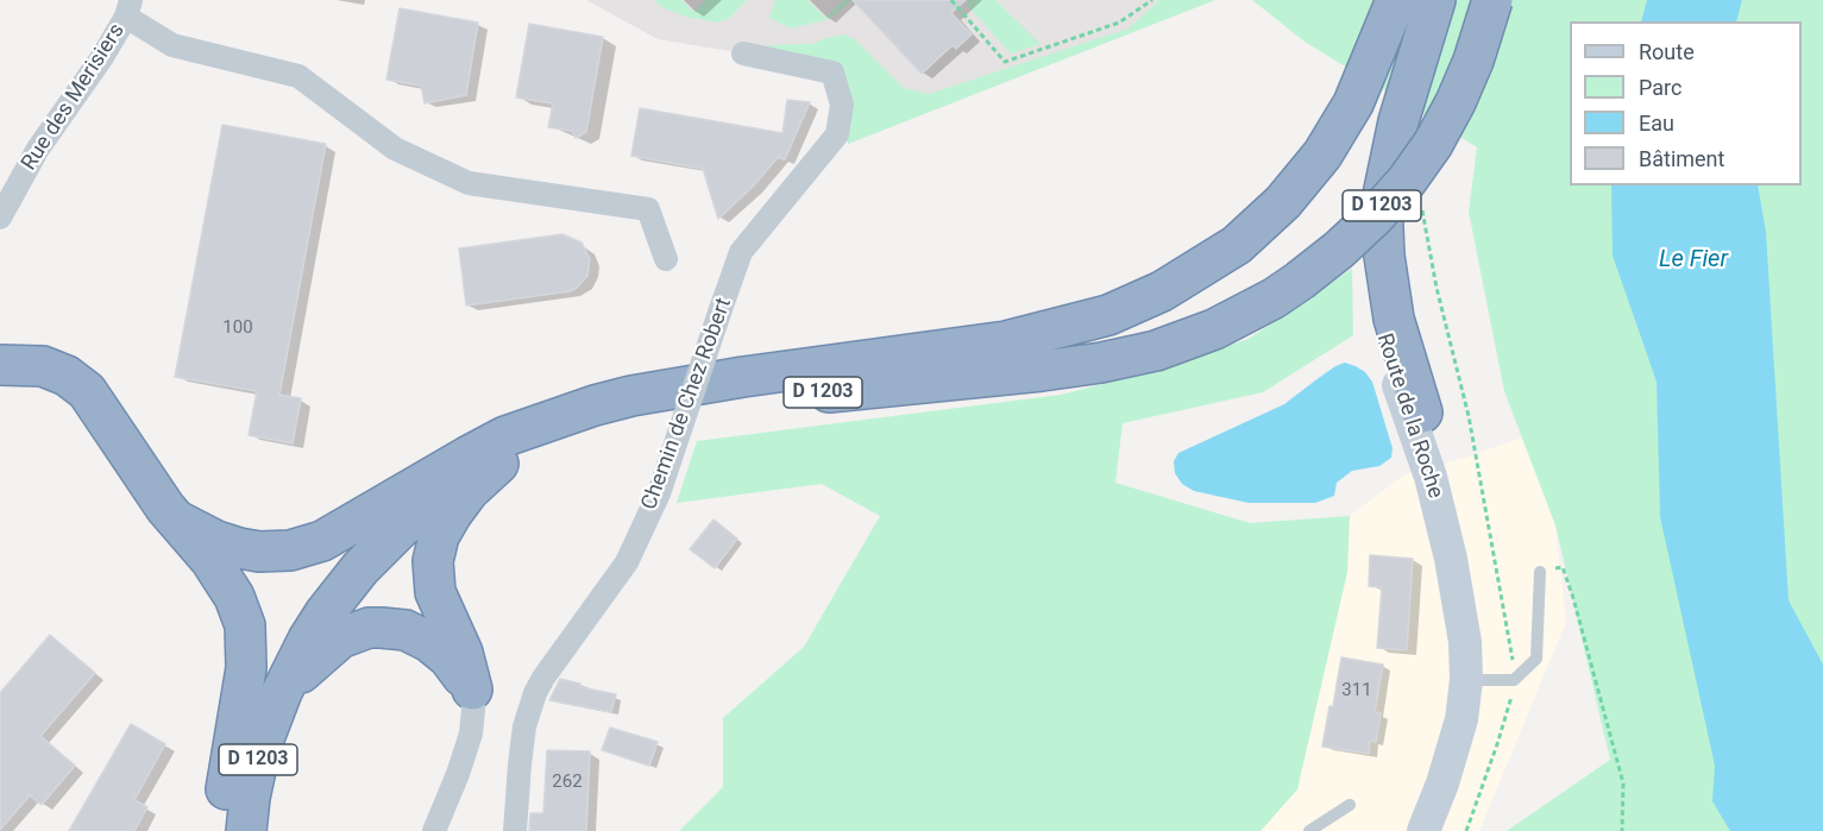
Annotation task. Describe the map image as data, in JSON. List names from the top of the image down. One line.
{"streets":{"highway":["D 1203","Route de la Roche"],"street":["Rue des Merisiers","Chemin de Chez Robert"]},"crossings":[["D 1203","Route de la Roche"]],"water":["Le Fier"],"house_numbers":["100","311","262"],"legend":["Route","Parc","Eau","Bâtiment"]}
